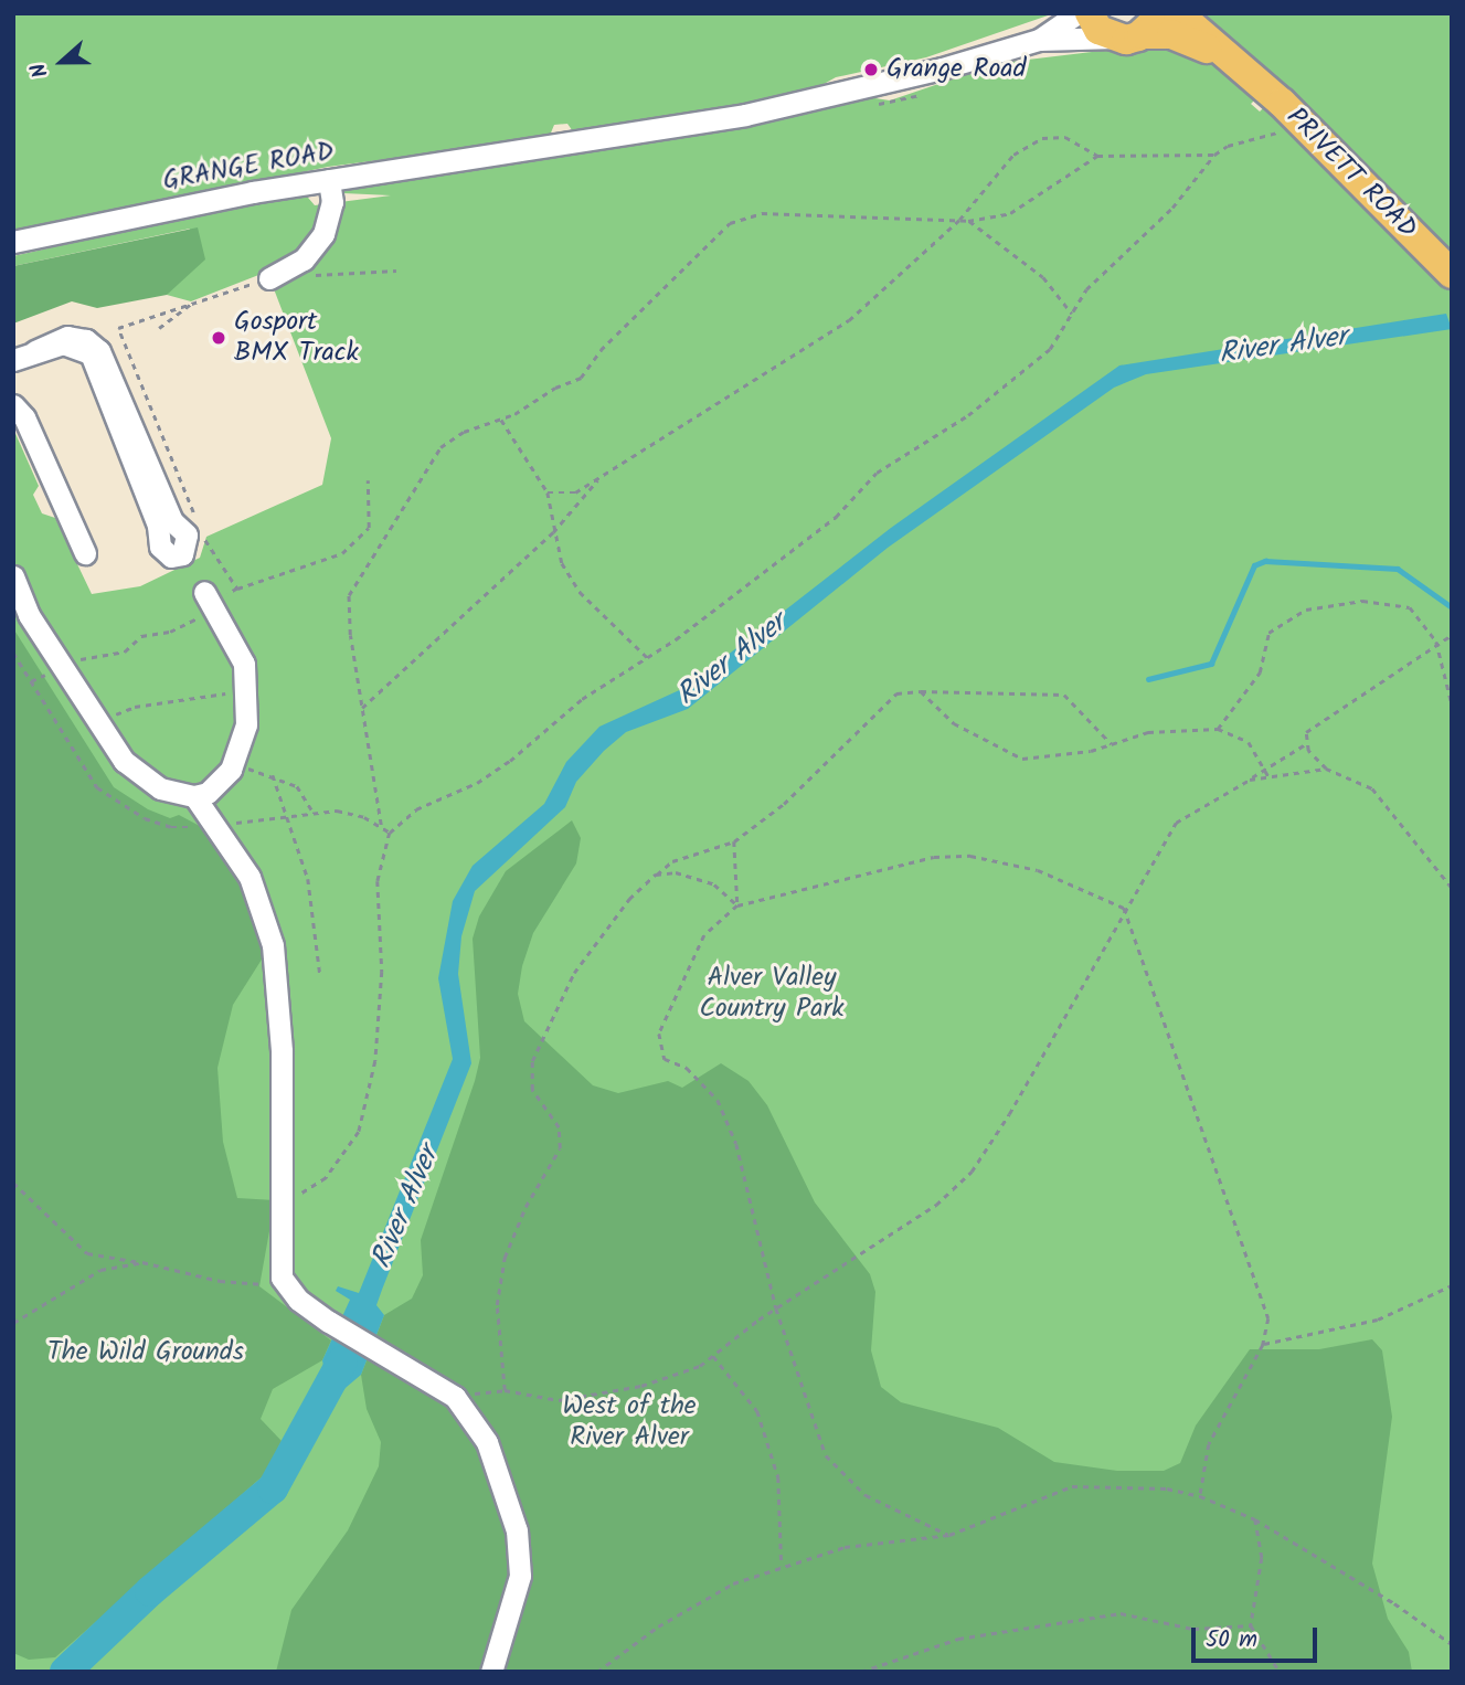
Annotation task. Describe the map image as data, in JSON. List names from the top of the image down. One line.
{"streets":{"main road":["PRIVETT ROAD"],"street":["GRANGE ROAD"]},"crossings":[["GRANGE ROAD","PRIVETT ROAD"]],"water":["River Alver"],"parks":["Alver Valley Country Park","The Wild Grounds","West of the River Alver"],"places":["Grange Road","Gosport BMX Track"],"scale_bar":"50 m","north":"left"}
